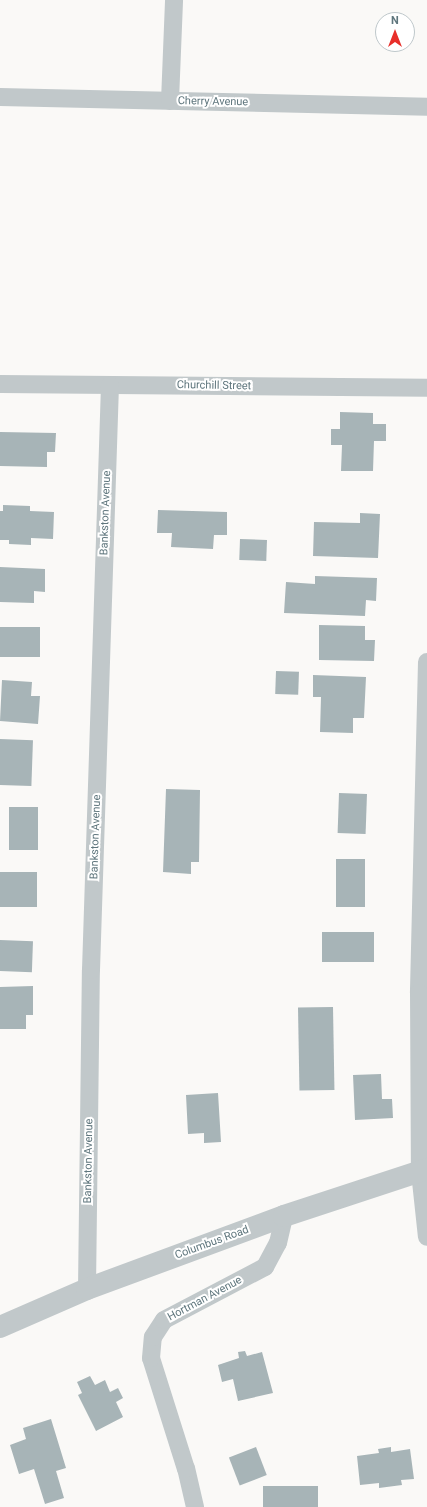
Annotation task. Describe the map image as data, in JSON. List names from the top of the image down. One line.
{"streets":{"street":["Cherry Avenue","Churchill Street","Bankston Avenue","Columbus Road","Hortman Avenue"]},"crossings":[["Churchill Street","Bankston Avenue"],["Bankston Avenue","Columbus Road"],["Columbus Road","Hortman Avenue"]],"north":"top"}
